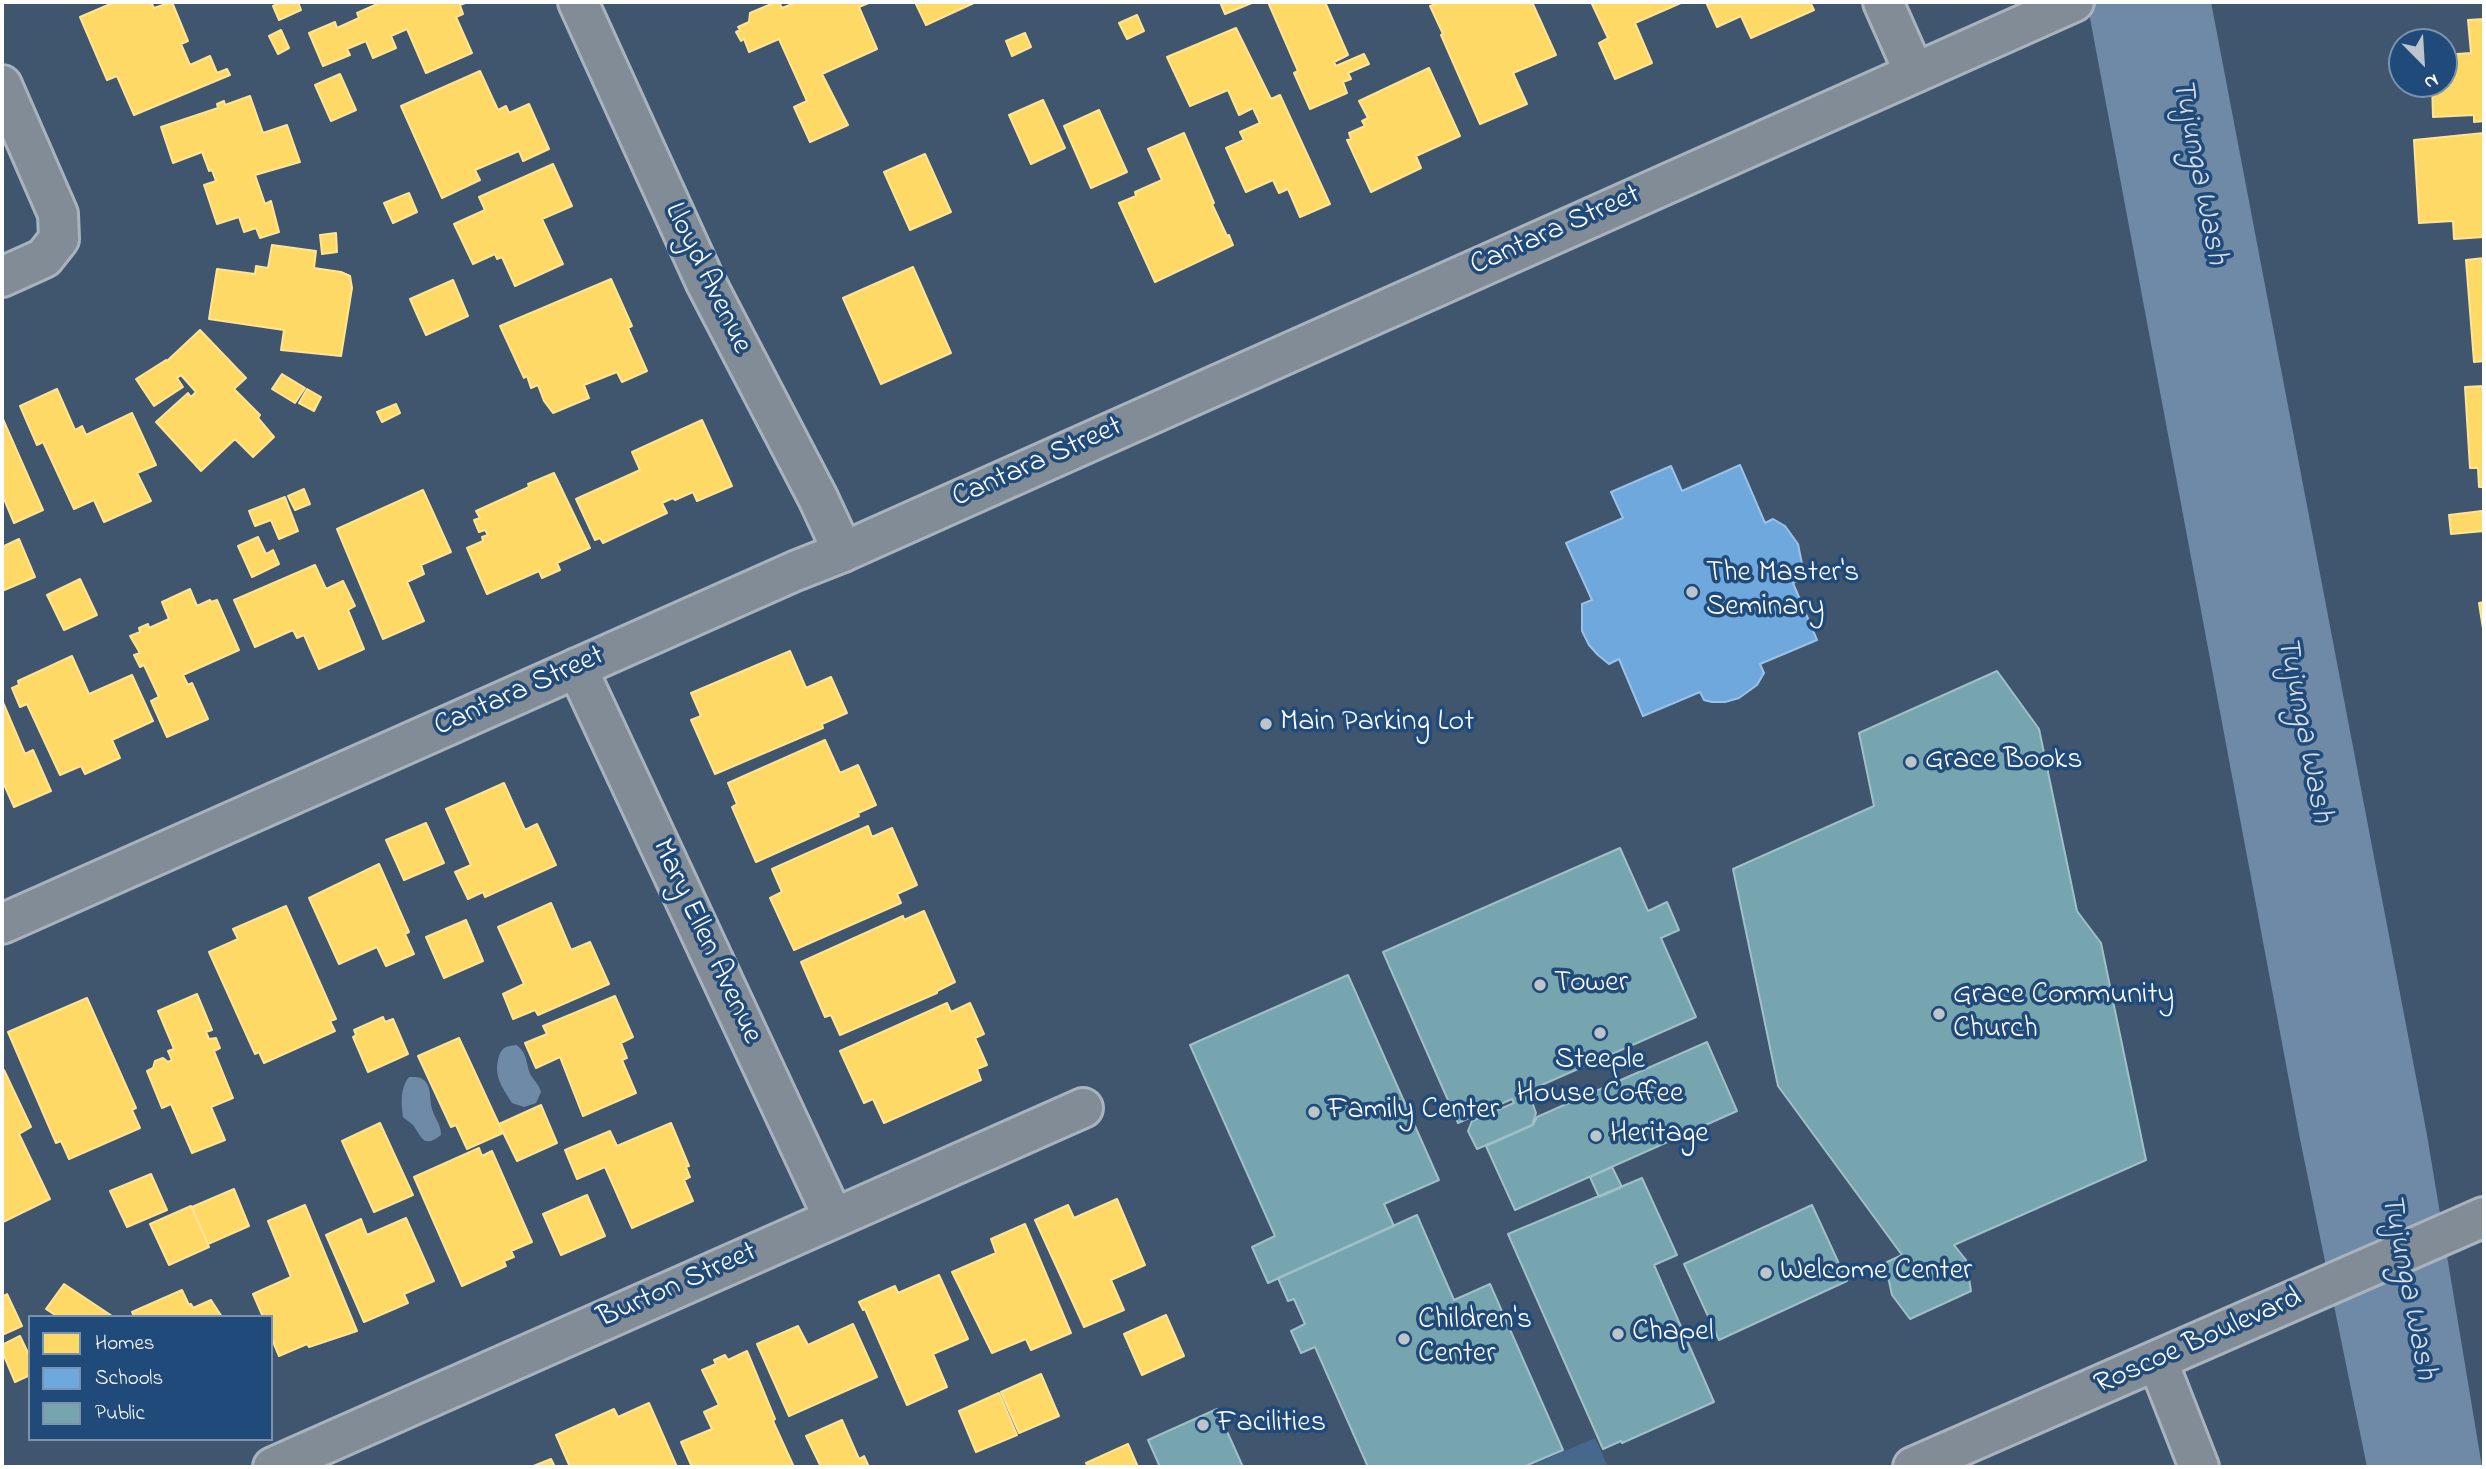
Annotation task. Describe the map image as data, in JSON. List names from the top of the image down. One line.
{"streets":{"street":["Cantara Street","Lloyd Avenue","Mary Ellen Avenue","Burton Street","Roscoe Boulevard"]},"crossings":[["Cantara Street","Lloyd Avenue"],["Cantara Street","Mary Ellen Avenue"],["Mary Ellen Avenue","Burton Street"]],"water":["Tujunga Wash"],"places":["The Master's Seminary","Main Parking Lot","Grace Books","Tower","Grace Community Church","Steeple House Coffee","Family Center","Heritage","Welcome Center","Chapel","Children's Center","Facilities"],"legend":["Homes","Schools","Public"],"north":"bottom right"}
